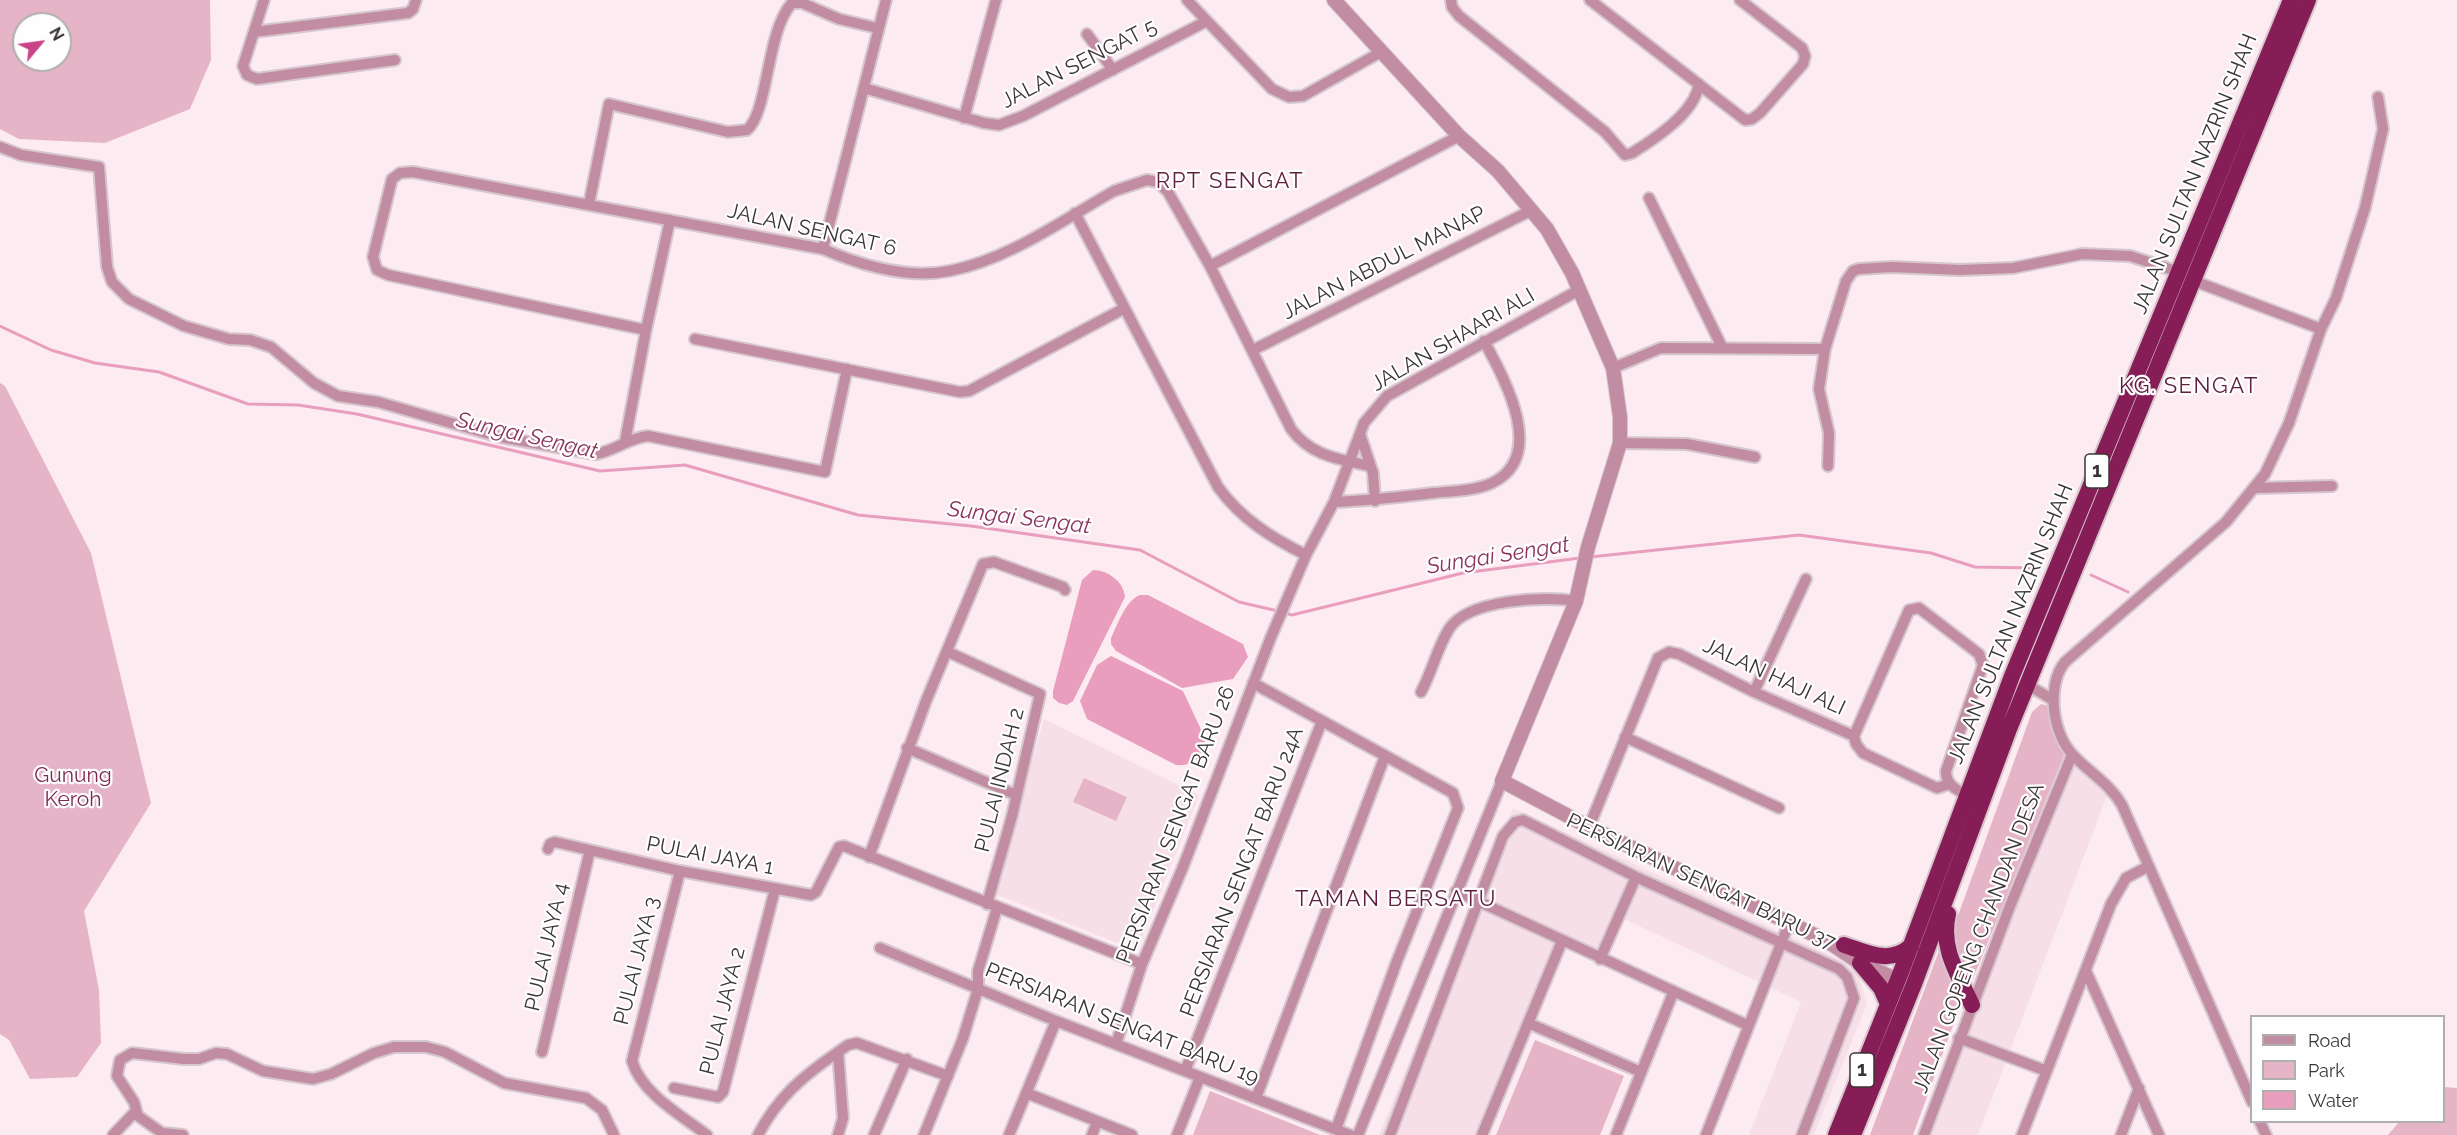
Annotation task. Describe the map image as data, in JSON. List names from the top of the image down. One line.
{"streets":{"highway":["JALAN SULTAN NAZRIN SHAH","1"],"street":["JALAN SENGAT 5","JALAN SENGAT 6","JALAN ABDUL MANAP","JALAN SHAARI ALI","JALAN HAJI ALI","PULAI INDAH 2","PERSIARAN SENGAT BARU 26","PULAI JAYA 1","PERSIARAN SENGAT BARU 24A","PERSIARAN SENGAT BARU 37","JALAN GOPENG CHANDAN DESA","PULAI JAYA 4","PULAI JAYA 3","PULAI JAYA 2","PERSIARAN SENGAT BARU 19"]},"crossings":[["JALAN SHAARI ALI","PERSIARAN SENGAT BARU 26"],["PULAI INDAH 2","PERSIARAN SENGAT BARU 19"],["PERSIARAN SENGAT BARU 26","PERSIARAN SENGAT BARU 19"],["PULAI JAYA 1","PULAI JAYA 4"],["PULAI JAYA 1","PULAI JAYA 3"],["PULAI JAYA 1","PULAI JAYA 2"],["PERSIARAN SENGAT BARU 24A","PERSIARAN SENGAT BARU 19"]],"districts":["RPT SENGAT","KG. SENGAT","TAMAN BERSATU"],"water":["Sungai Sengat"],"parks":["Gunung Keroh"],"legend":["Road","Park","Water"],"north":"top right"}
